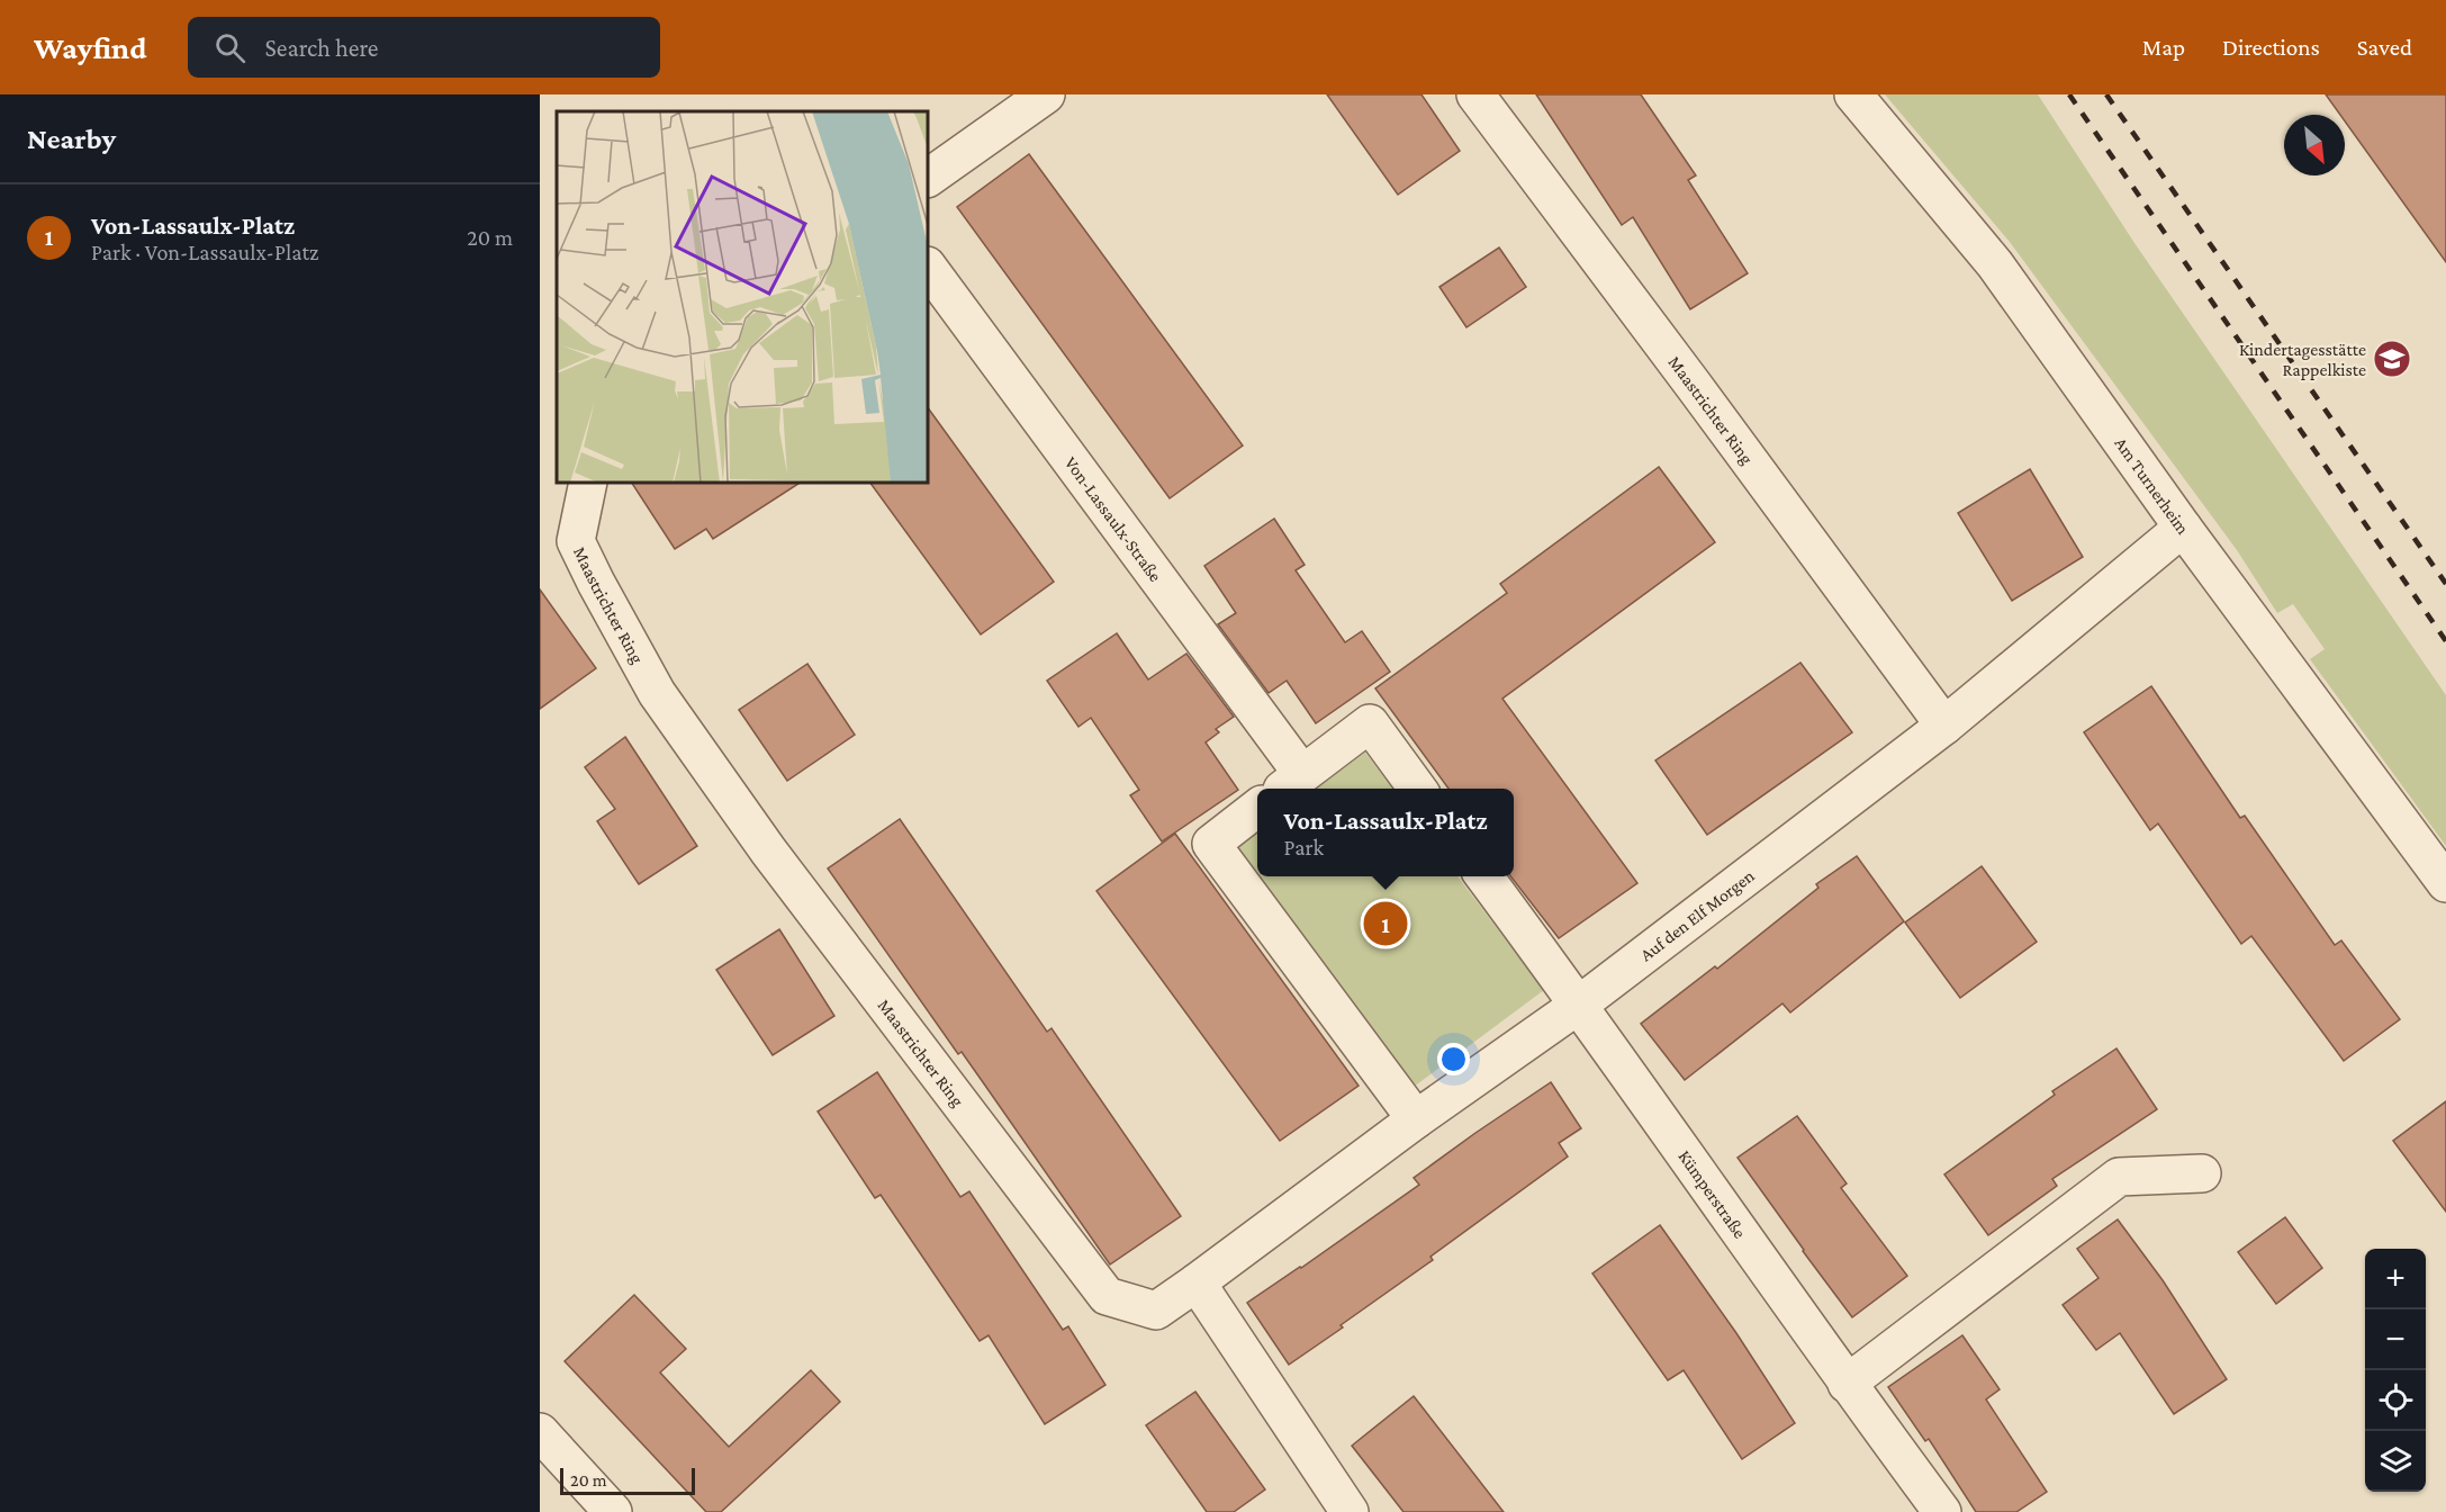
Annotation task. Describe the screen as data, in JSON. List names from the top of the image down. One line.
{"streets":{"street":["Maastrichter Ring","Am Turnerheim","Von-Lassaulx-Straße","Auf den Elf Morgen","Kümperstraße"]},"crossings":[["Maastrichter Ring","Auf den Elf Morgen"],["Am Turnerheim","Auf den Elf Morgen"],["Auf den Elf Morgen","Kümperstraße"]],"places":{"school or university":["Kindertagesstätte Rappelkiste"]},"scale_bar":"20 m","north":"bottom right","page":{"header":"Wayfind","search":"Search here","nav":["Map","Directions","Saved"],"heading":"Nearby","list":[{"mark":"1","name":"Von-Lassaulx-Platz","note":"Park · Von-Lassaulx-Platz","value":"20 m"}],"popup":["Von-Lassaulx-Platz","Park"],"pins":"1","map_buttons":["+","−"],"scale":"20 m"}}
